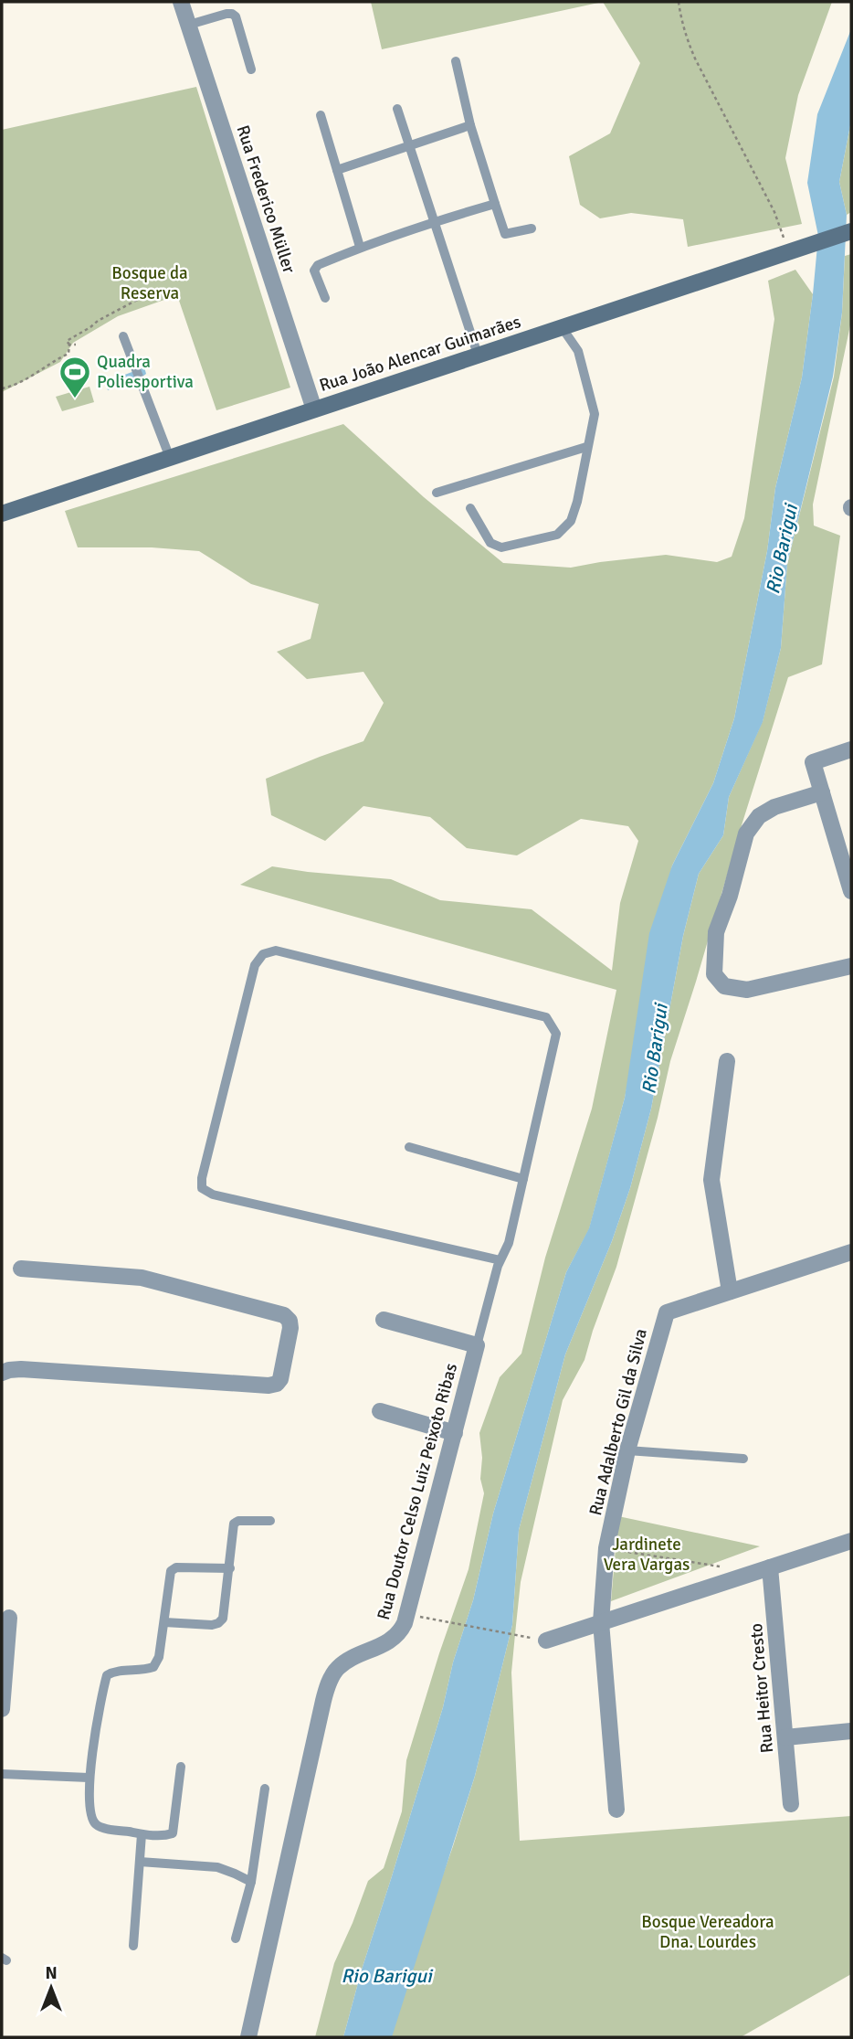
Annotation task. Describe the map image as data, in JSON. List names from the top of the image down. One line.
{"streets":{"main road":["Rua João Alencar Guimarães"],"street":["Rua Frederico Müller","Rua Adalberto Gil da Silva","Rua Doutor Celso Luiz Peixoto Ribas","Rua Heitor Cresto"]},"crossings":[["Rua Frederico Müller","Rua João Alencar Guimarães"]],"water":["Rio Barigui"],"parks":["Bosque da Reserva","Jardinete Vera Vargas","Bosque Vereadora Dna. Lourdes"],"places":{"sports":["Quadra Poliesportiva"]},"north":"top"}
